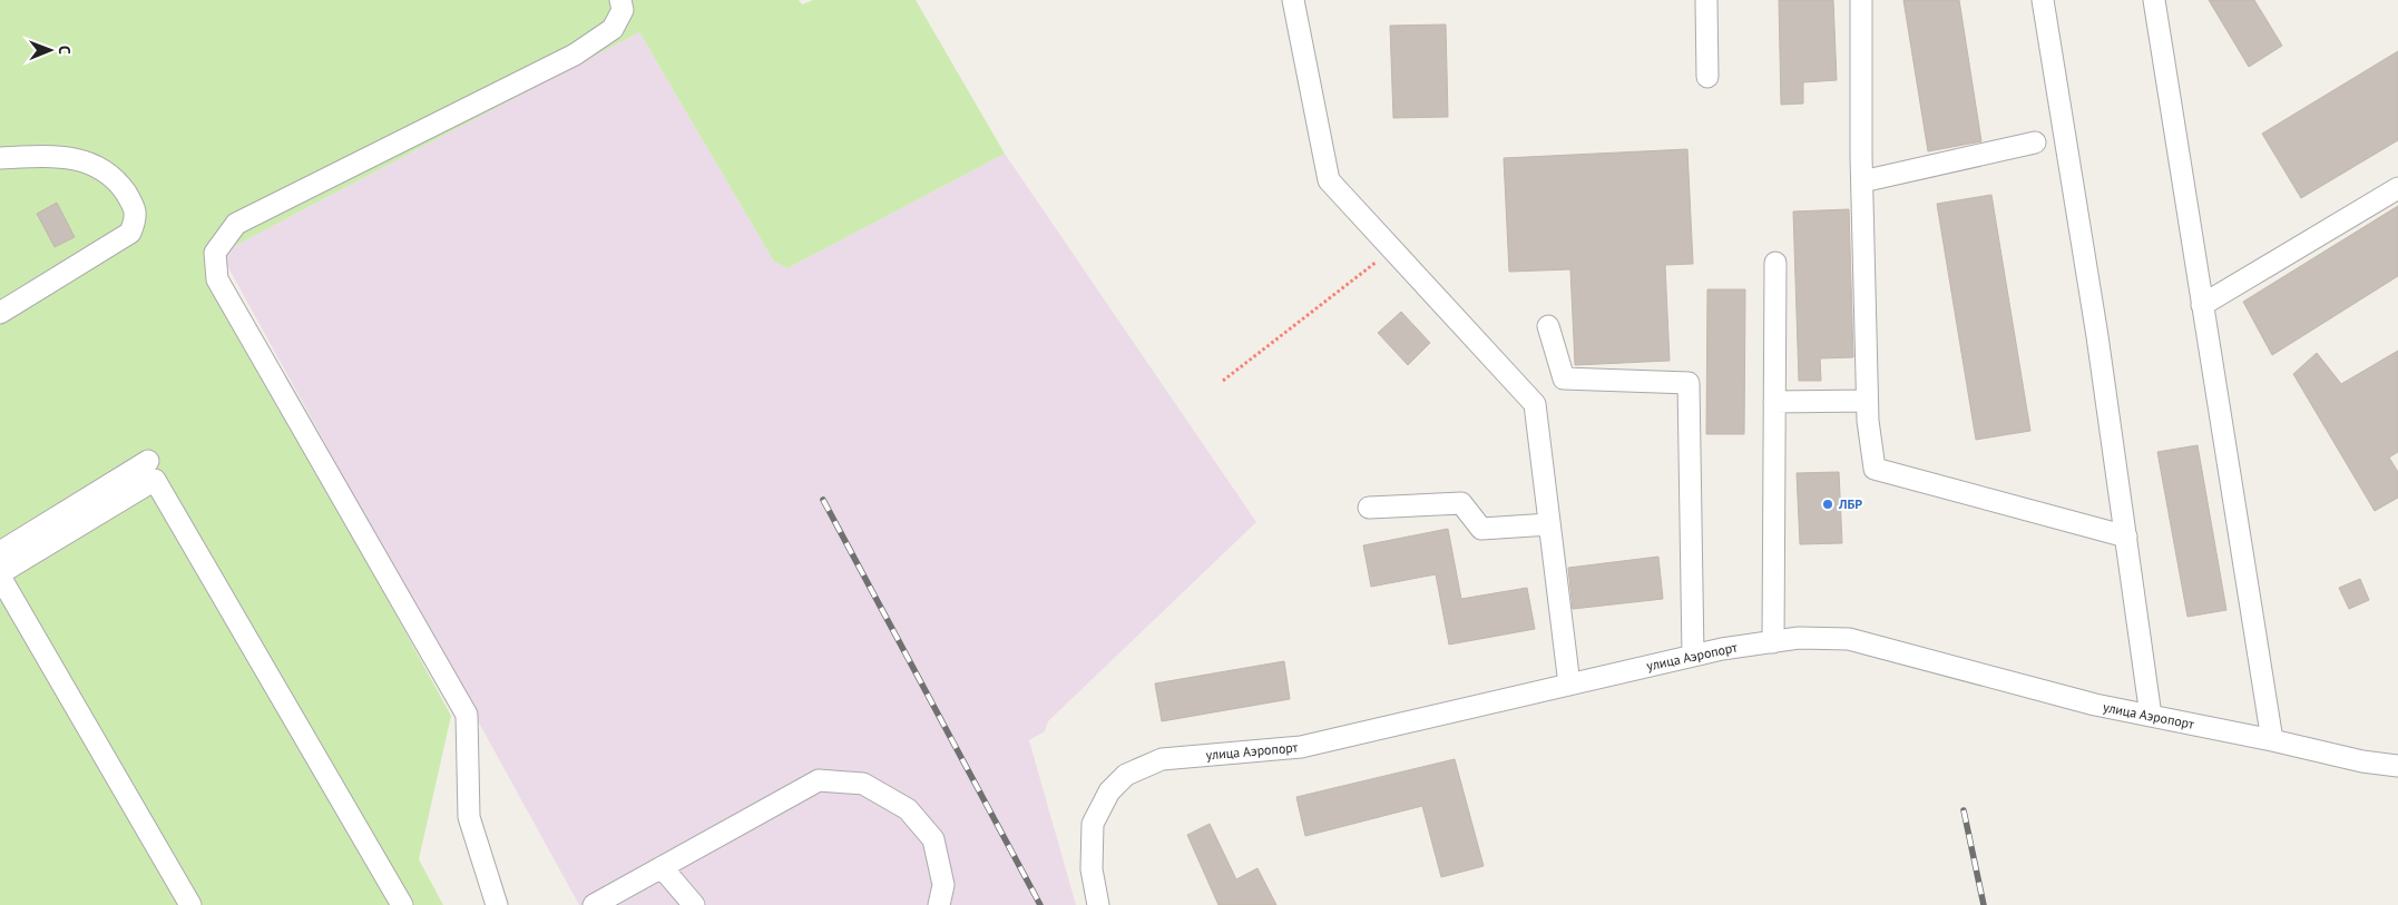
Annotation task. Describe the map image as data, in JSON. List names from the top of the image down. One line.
{"streets":{"street":["улица Аэропорт"]},"places":["ЛБР"],"north":"right"}
